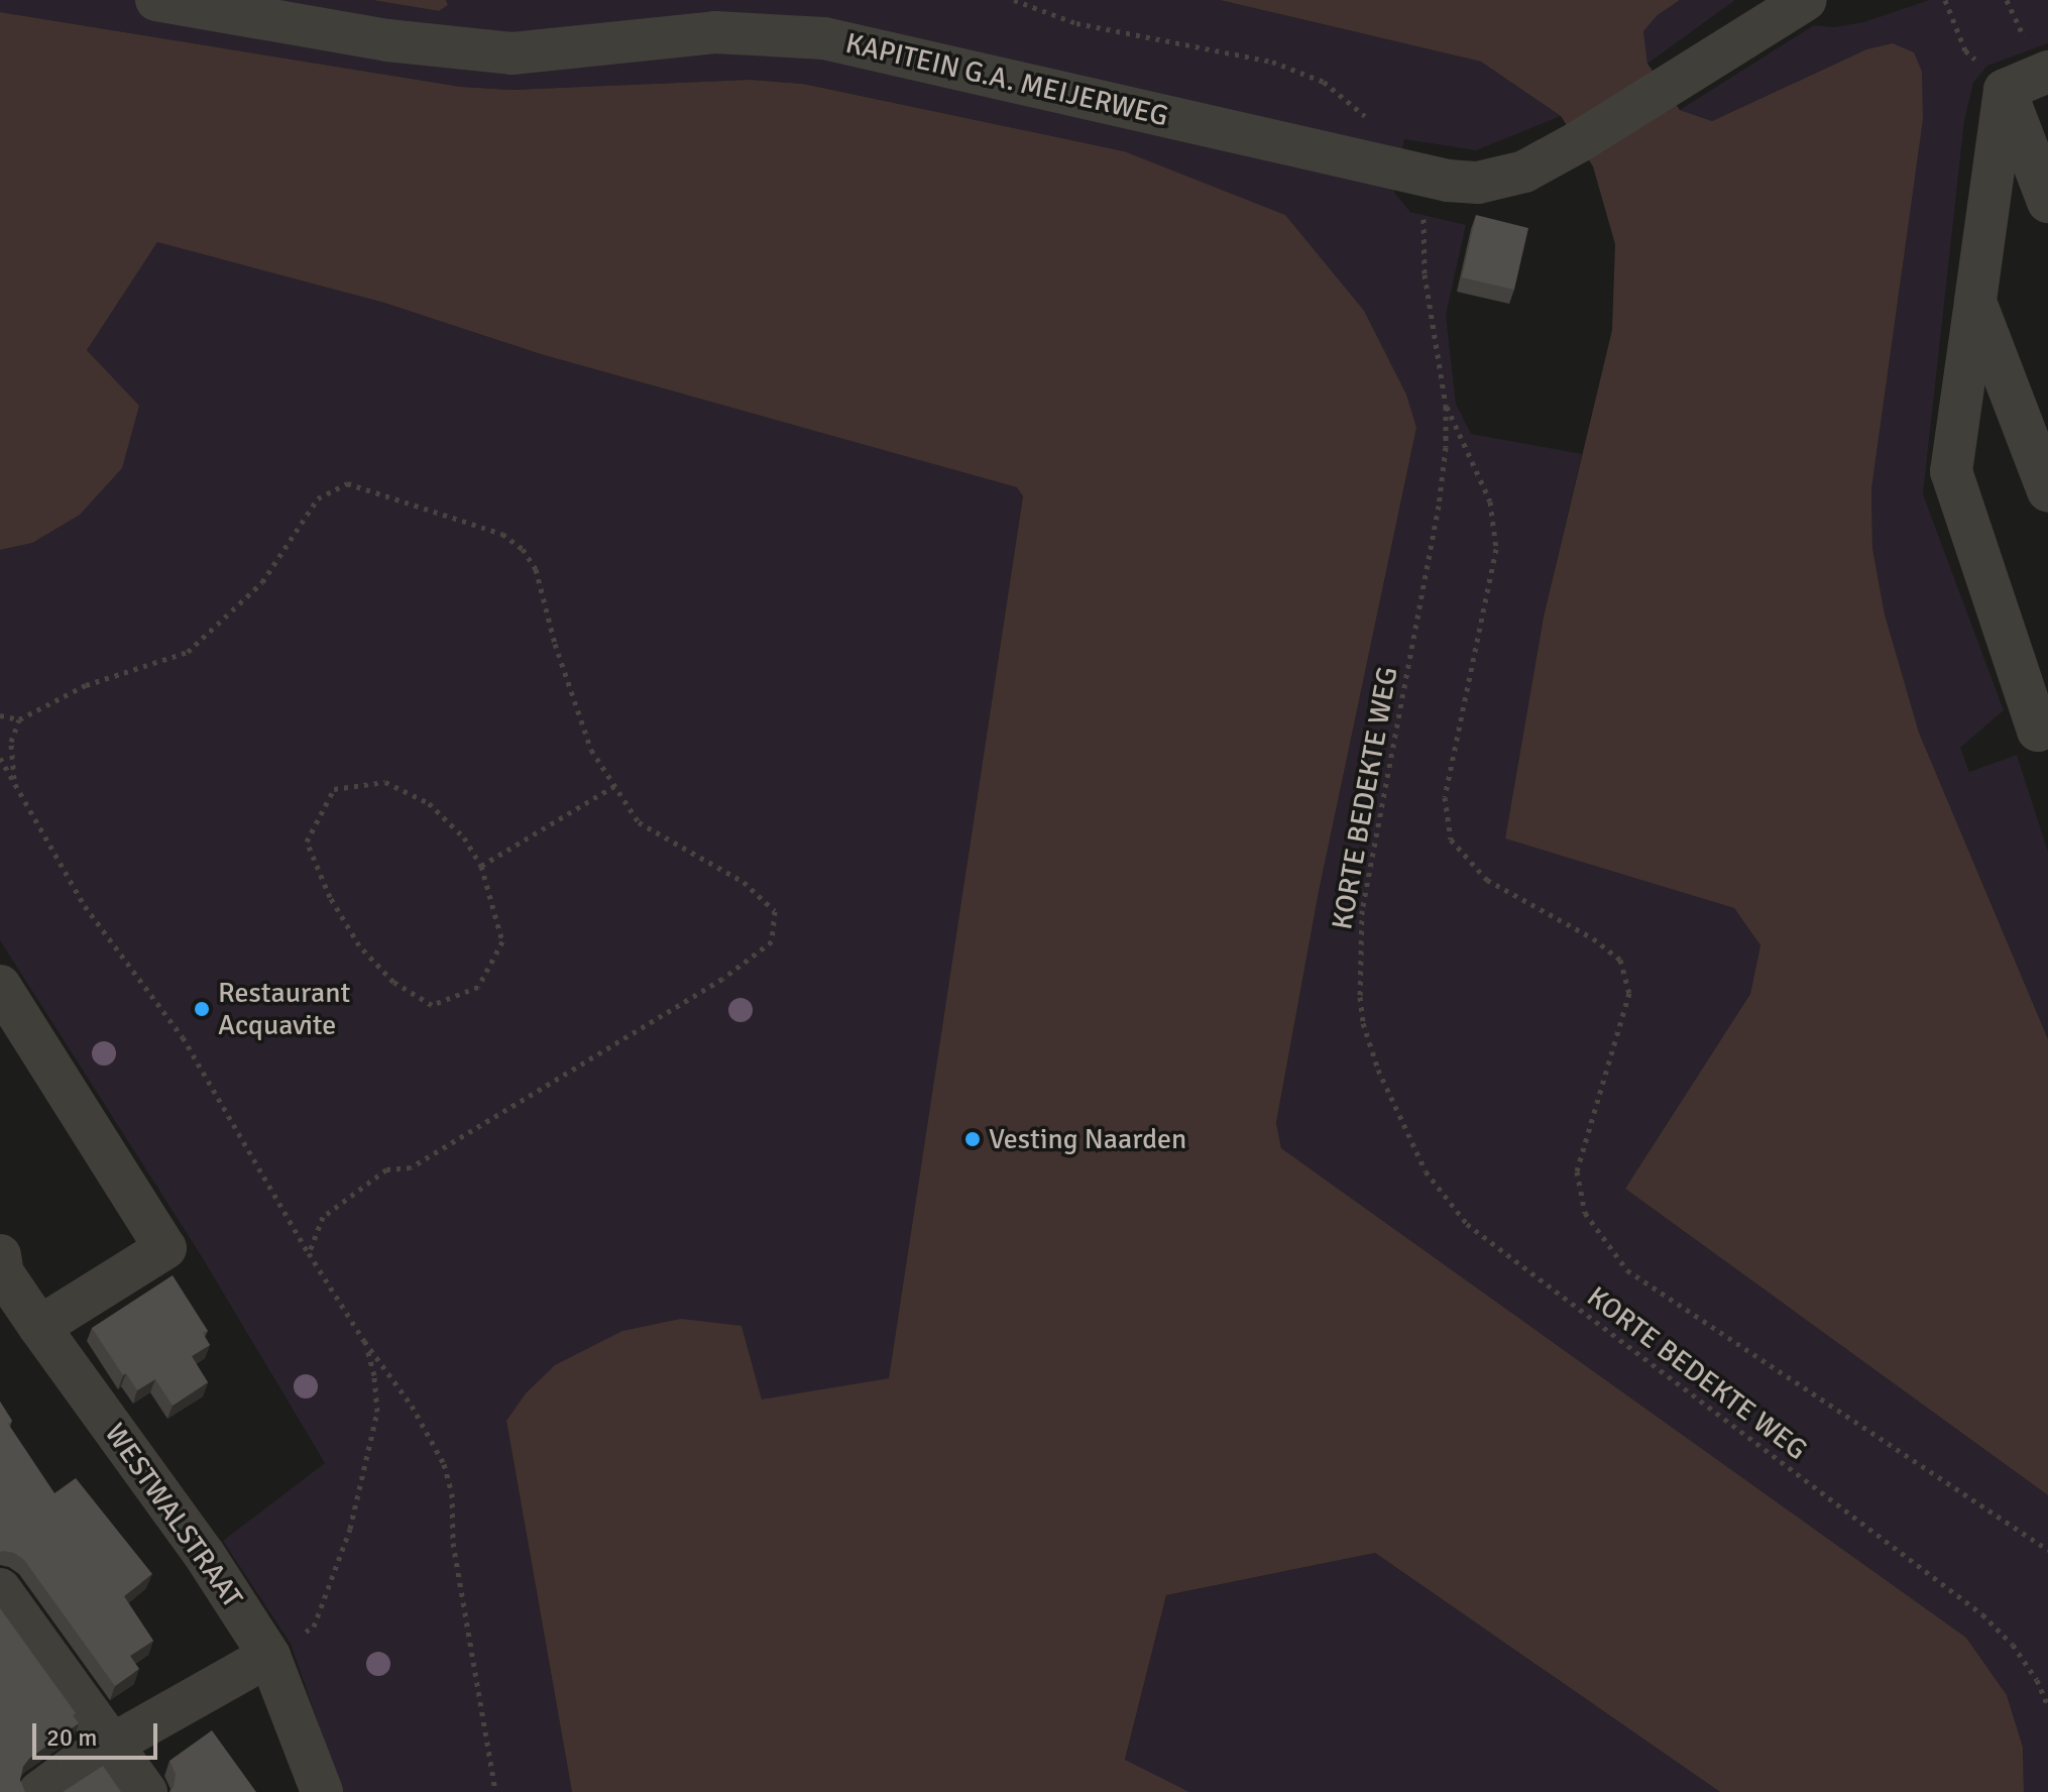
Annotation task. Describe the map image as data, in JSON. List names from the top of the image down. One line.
{"streets":{"street":["KAPITEIN G.A. MEIJERWEG","WESTWALSTRAAT"],"path":["KORTE BEDEKTE WEG"]},"crossings":[["KAPITEIN G.A. MEIJERWEG","KORTE BEDEKTE WEG"]],"places":["Restaurant Acquavite","Vesting Naarden"],"scale_bar":"20 m"}
